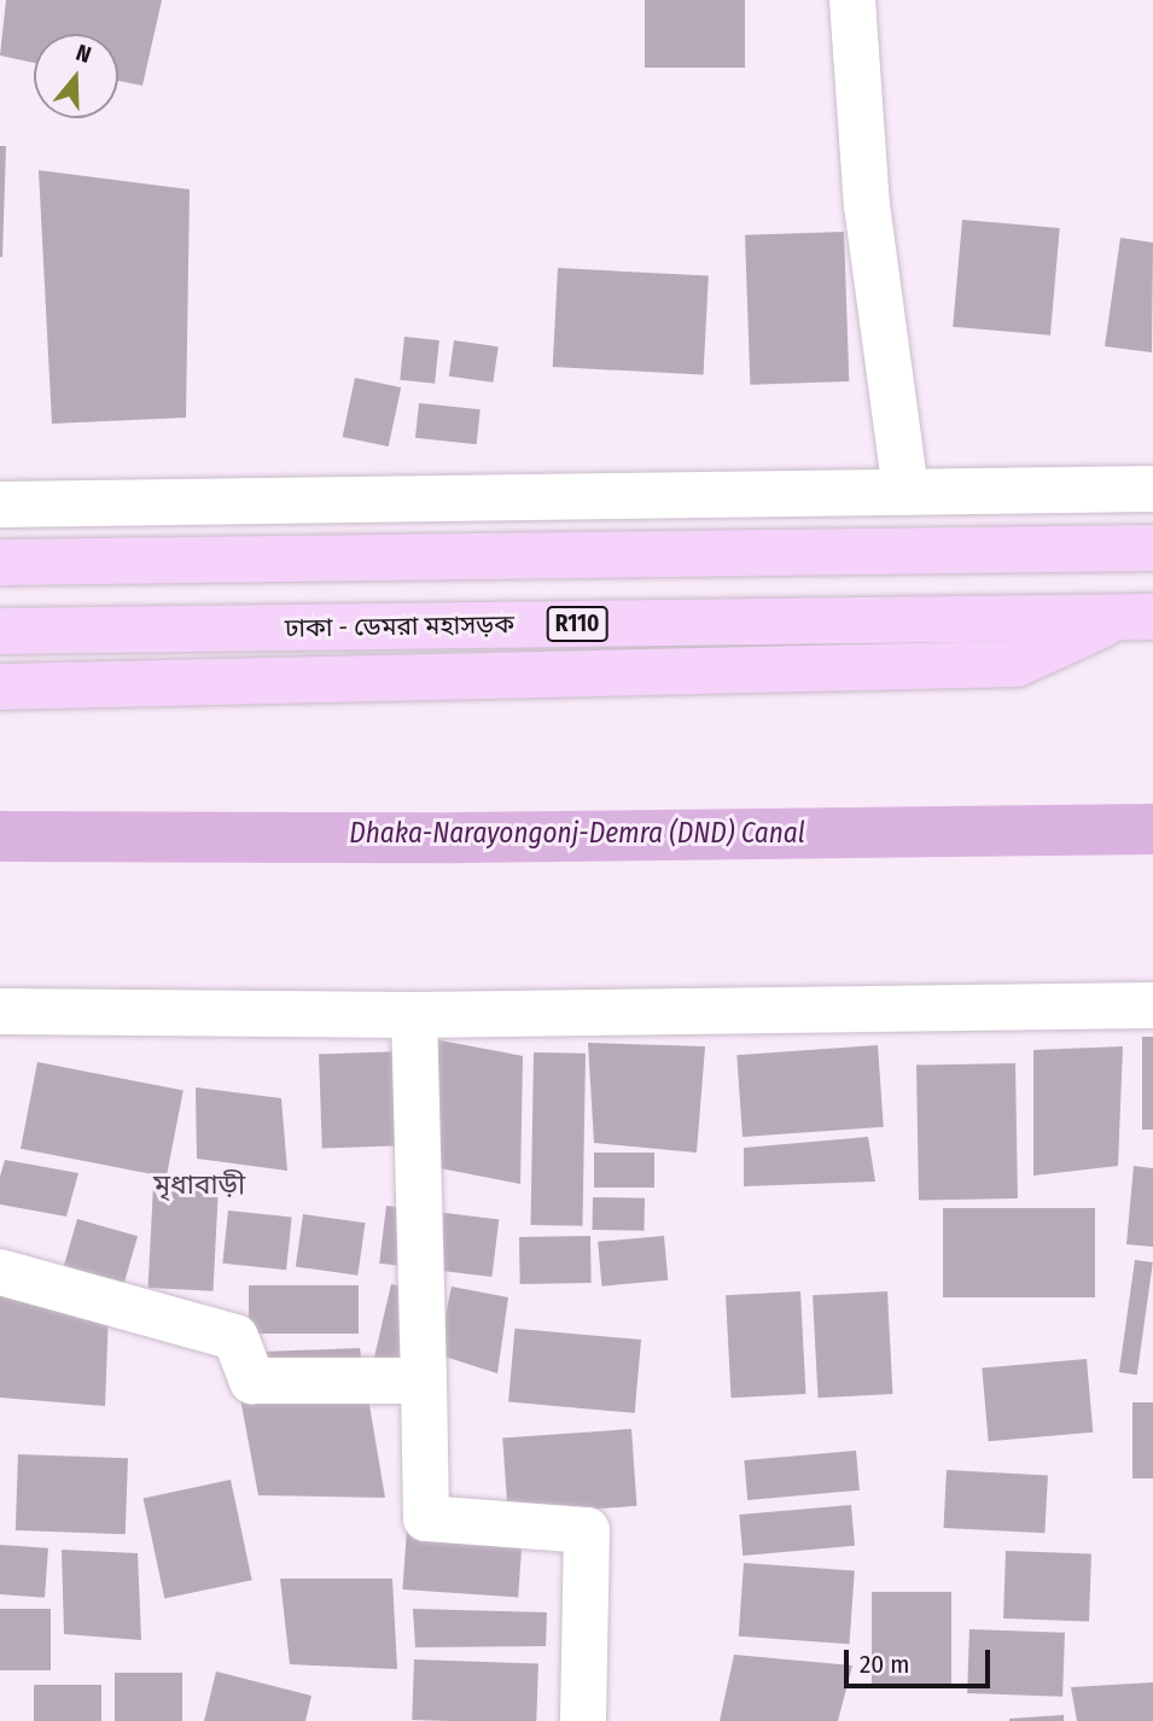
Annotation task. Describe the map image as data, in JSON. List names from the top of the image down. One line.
{"streets":{"main road":["R110","ঢাকা - ডেমরা মহাসড়ক"]},"districts":["মৃধাবাড়ী"],"water":["Dhaka-Narayongonj-Demra (DND) Canal"],"scale_bar":"20 m","north":"top"}
